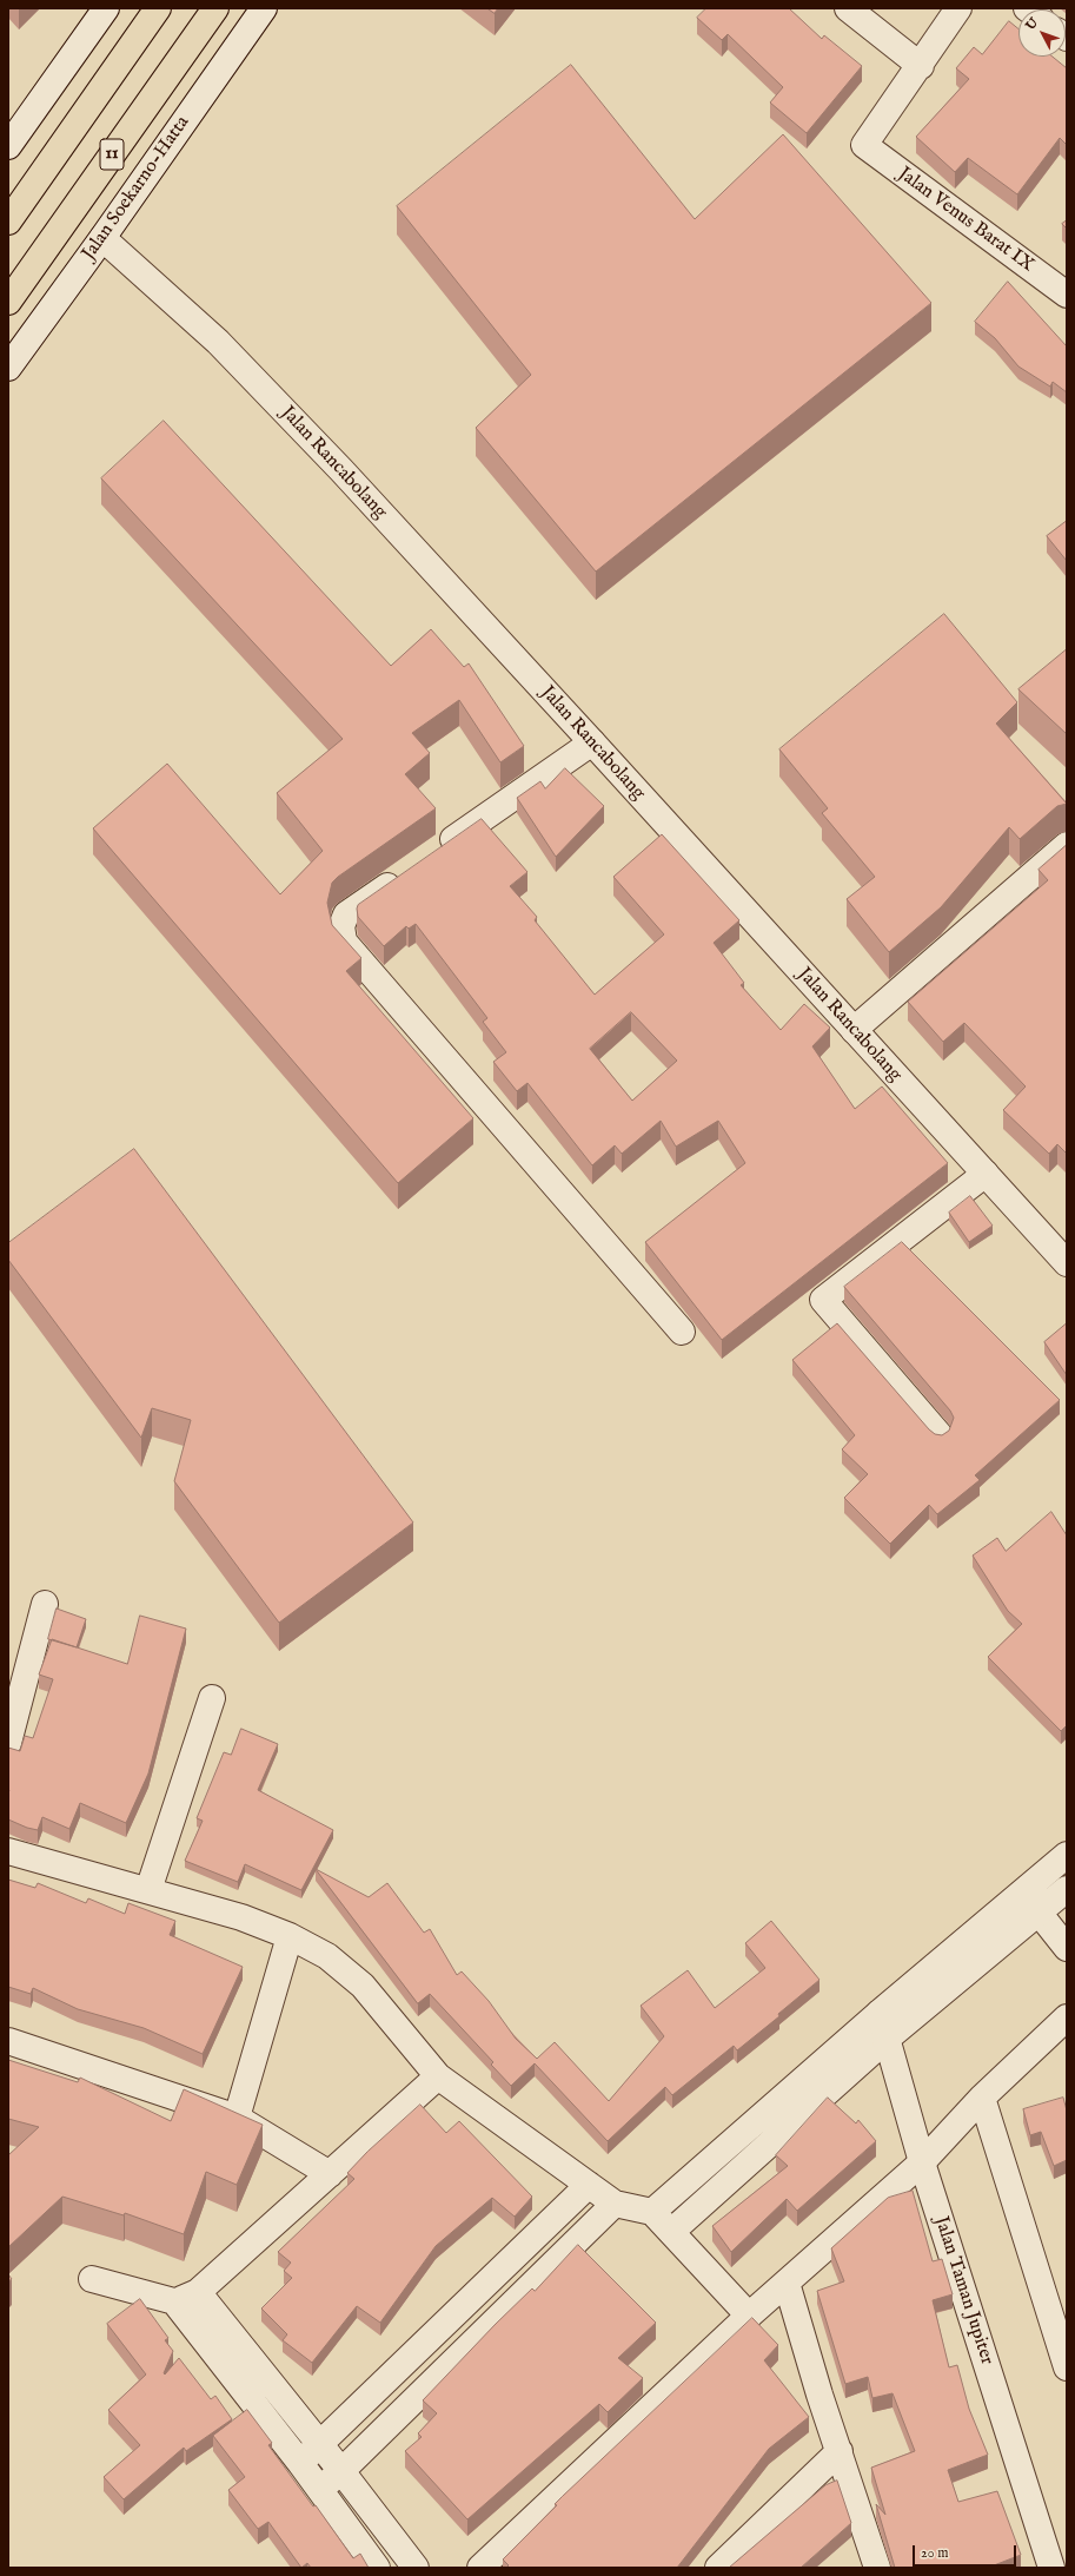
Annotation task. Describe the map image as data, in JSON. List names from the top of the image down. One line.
{"streets":{"highway":["11","Jalan Soekarno-Hatta"],"street":["Jalan Venus Barat IX","Jalan Rancabolang","Jalan Taman Jupiter"]},"crossings":[["Jalan Soekarno-Hatta","Jalan Rancabolang"]],"scale_bar":"20 m","north":"top left"}
